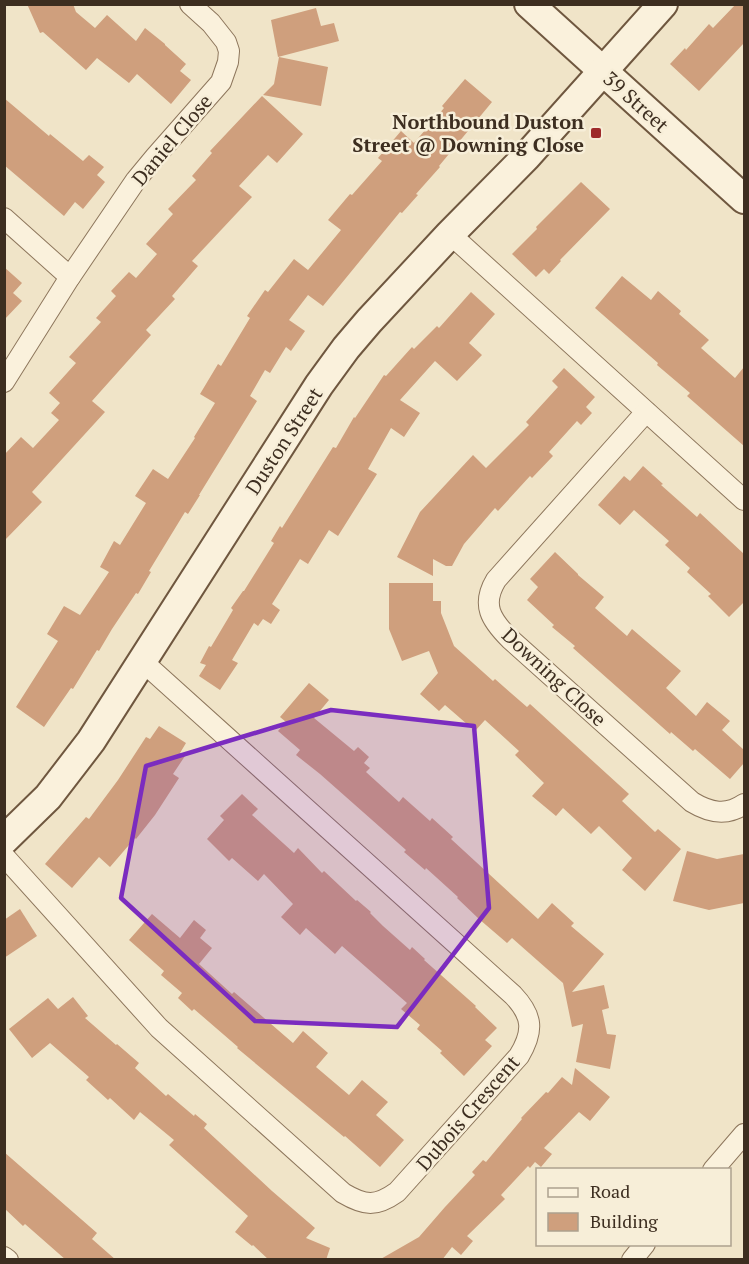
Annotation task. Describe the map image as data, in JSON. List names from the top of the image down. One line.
{"streets":{"street":["39 Street","Daniel Close","Duston Street","Downing Close","Dubois Crescent"]},"crossings":[["39 Street","Duston Street"],["Duston Street","Dubois Crescent"]],"places":{"transit":["Northbound Duston Street @ Downing Close"]},"legend":["Road","Building"]}
